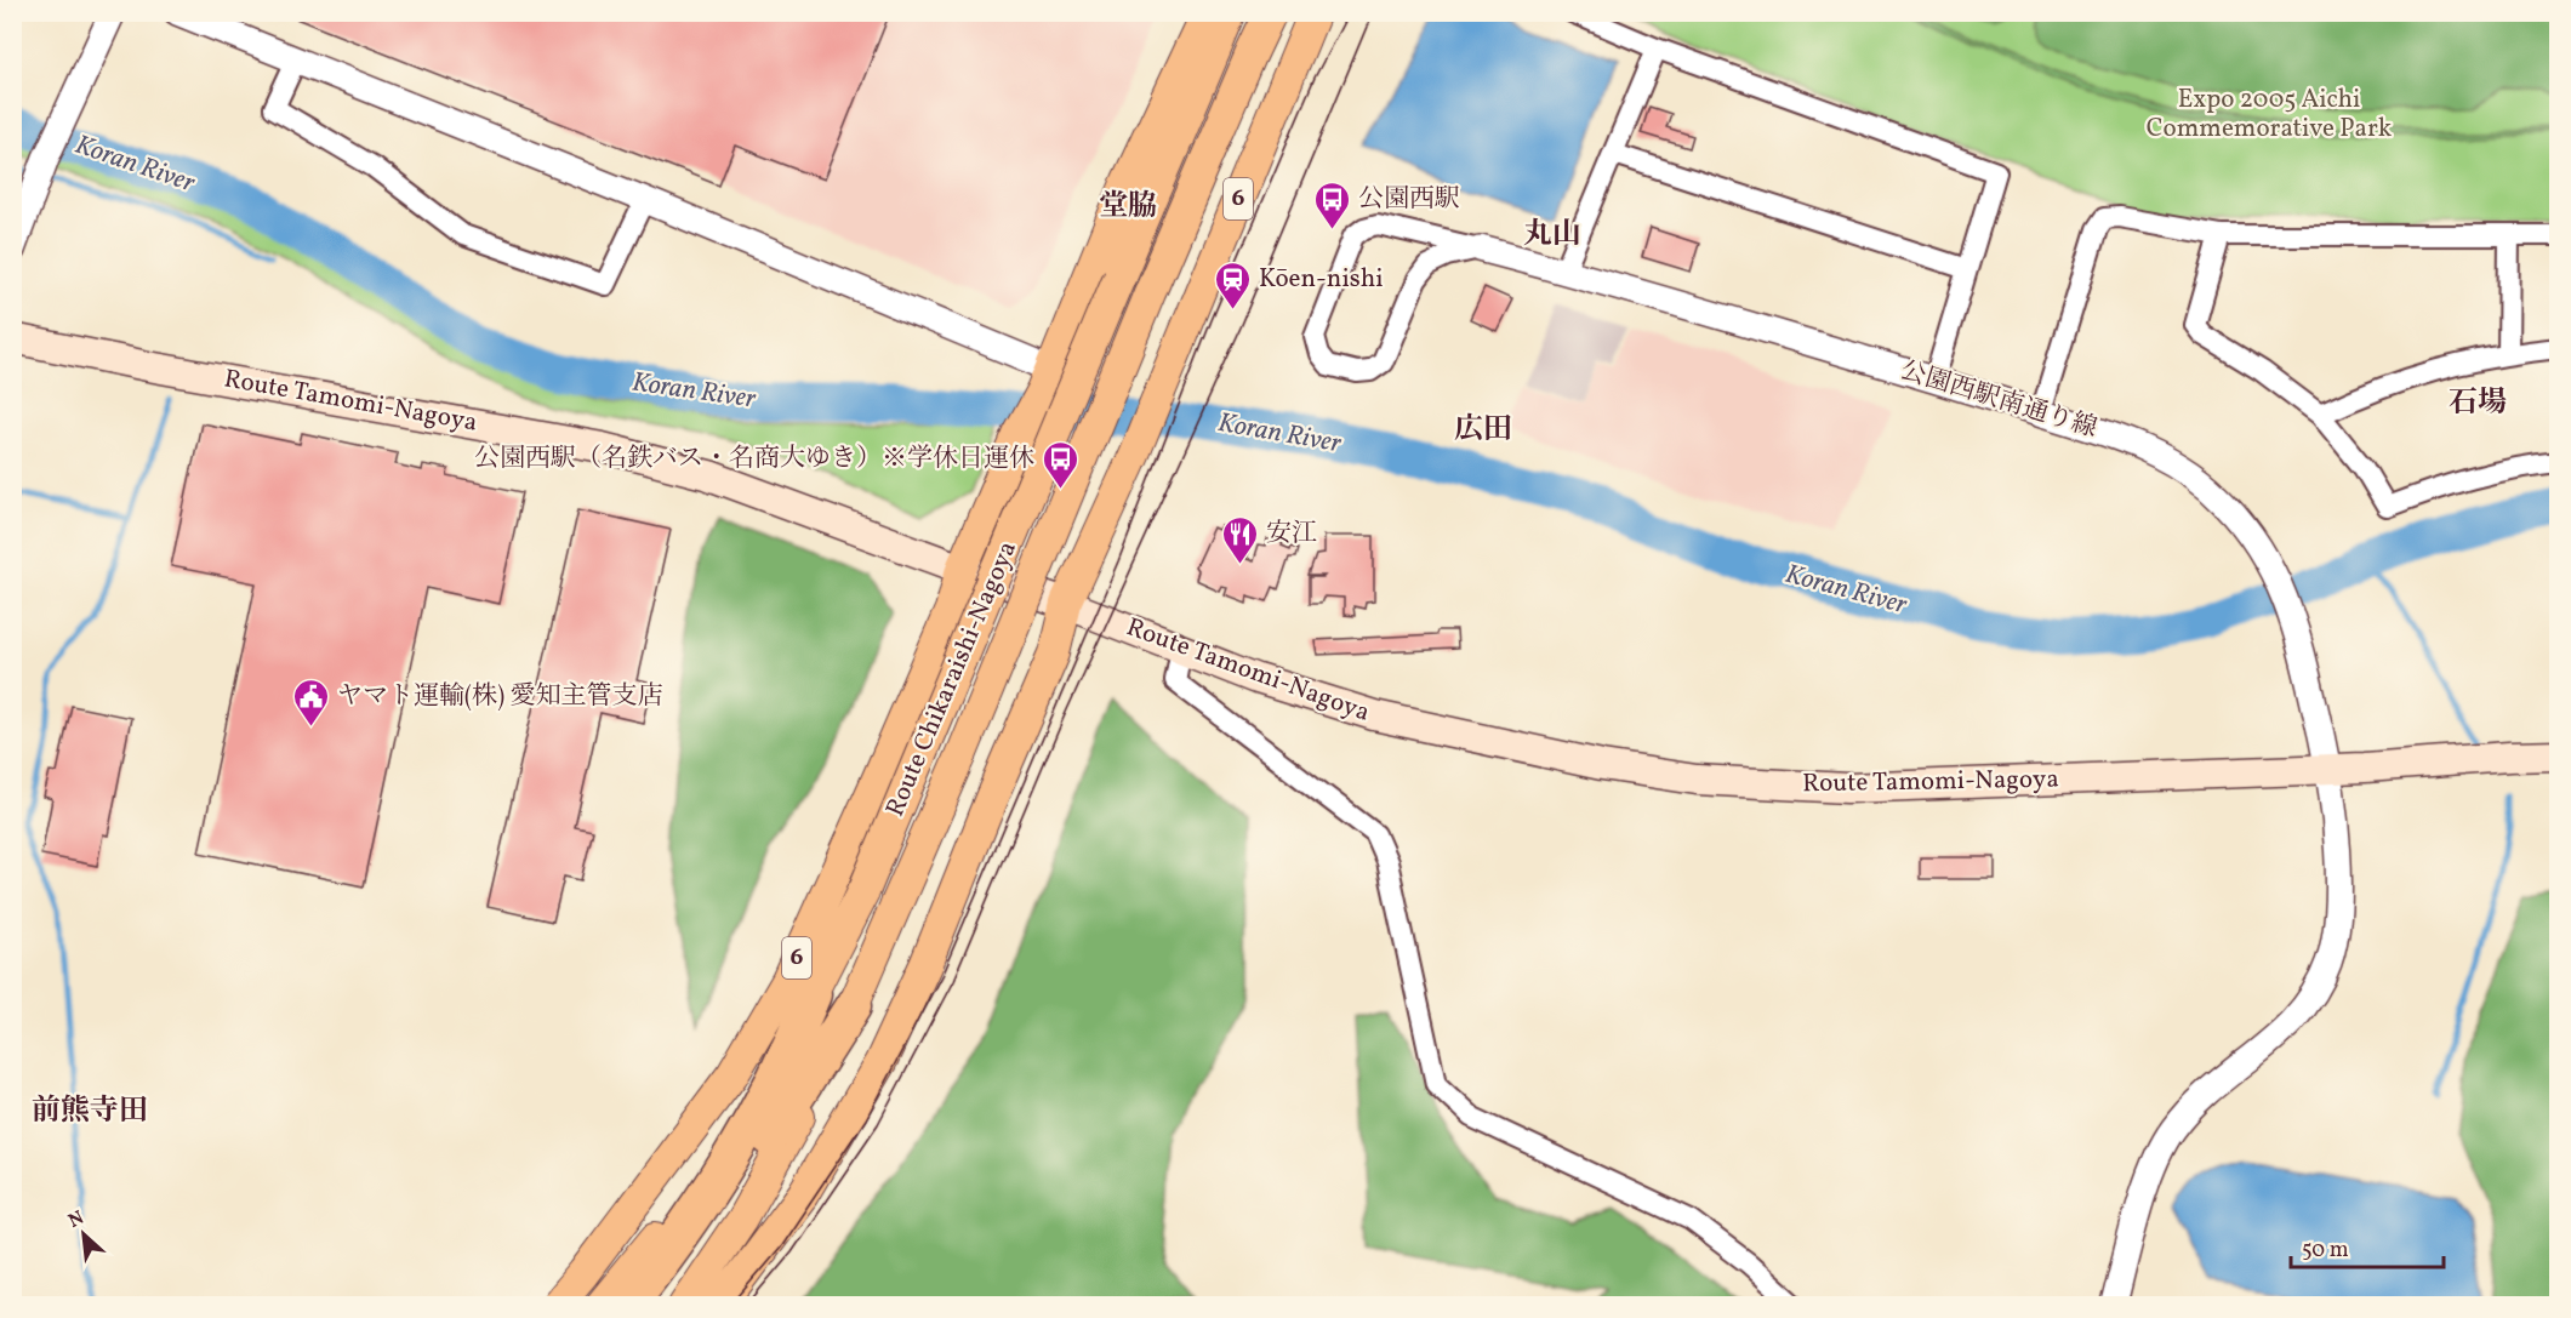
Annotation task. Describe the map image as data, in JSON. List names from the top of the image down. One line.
{"streets":{"main road":["6","Route Tamomi-Nagoya","Route Chikaraishi-Nagoya"],"street":["公園西駅南通り線"]},"crossings":[["6","Route Tamomi-Nagoya"],["公園西駅南通り線","Route Tamomi-Nagoya"]],"districts":["堂脇","丸山","石場","広田","前熊寺田"],"water":["Koran River"],"parks":["Expo 2005 Aichi Commemorative Park"],"places":{"bus stop":["公園西駅","公園西駅（名鉄バス・名商大ゆき）※学休日運休"],"station":["Kōen-nishi"],"restaurant":["安江"],"public building":["ヤマト運輸(株) 愛知主管支店"]},"scale_bar":"50 m","north":"top left"}
